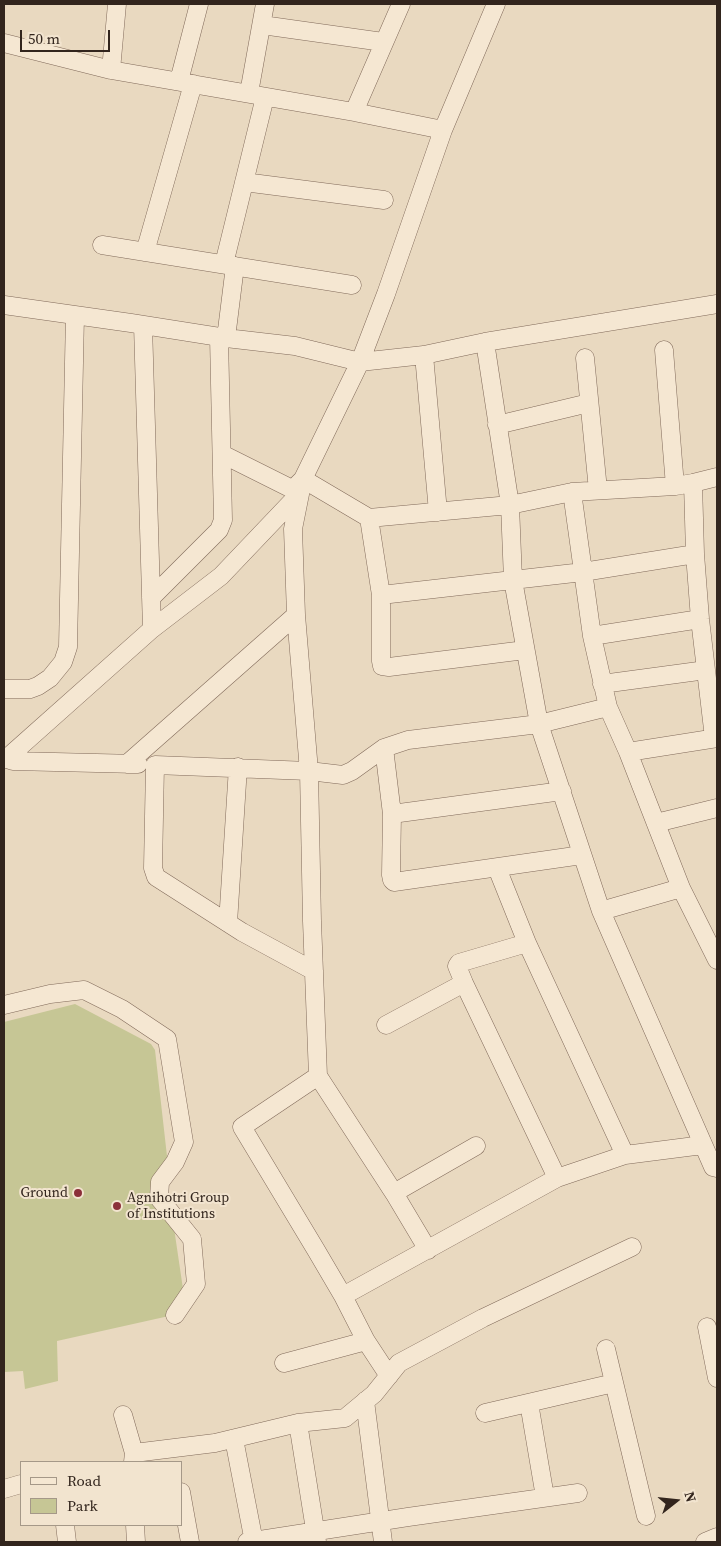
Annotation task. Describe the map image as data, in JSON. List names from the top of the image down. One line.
{"places":["Ground","Agnihotri Group of Institutions"],"legend":["Road","Park"],"scale_bar":"50 m","north":"right"}
